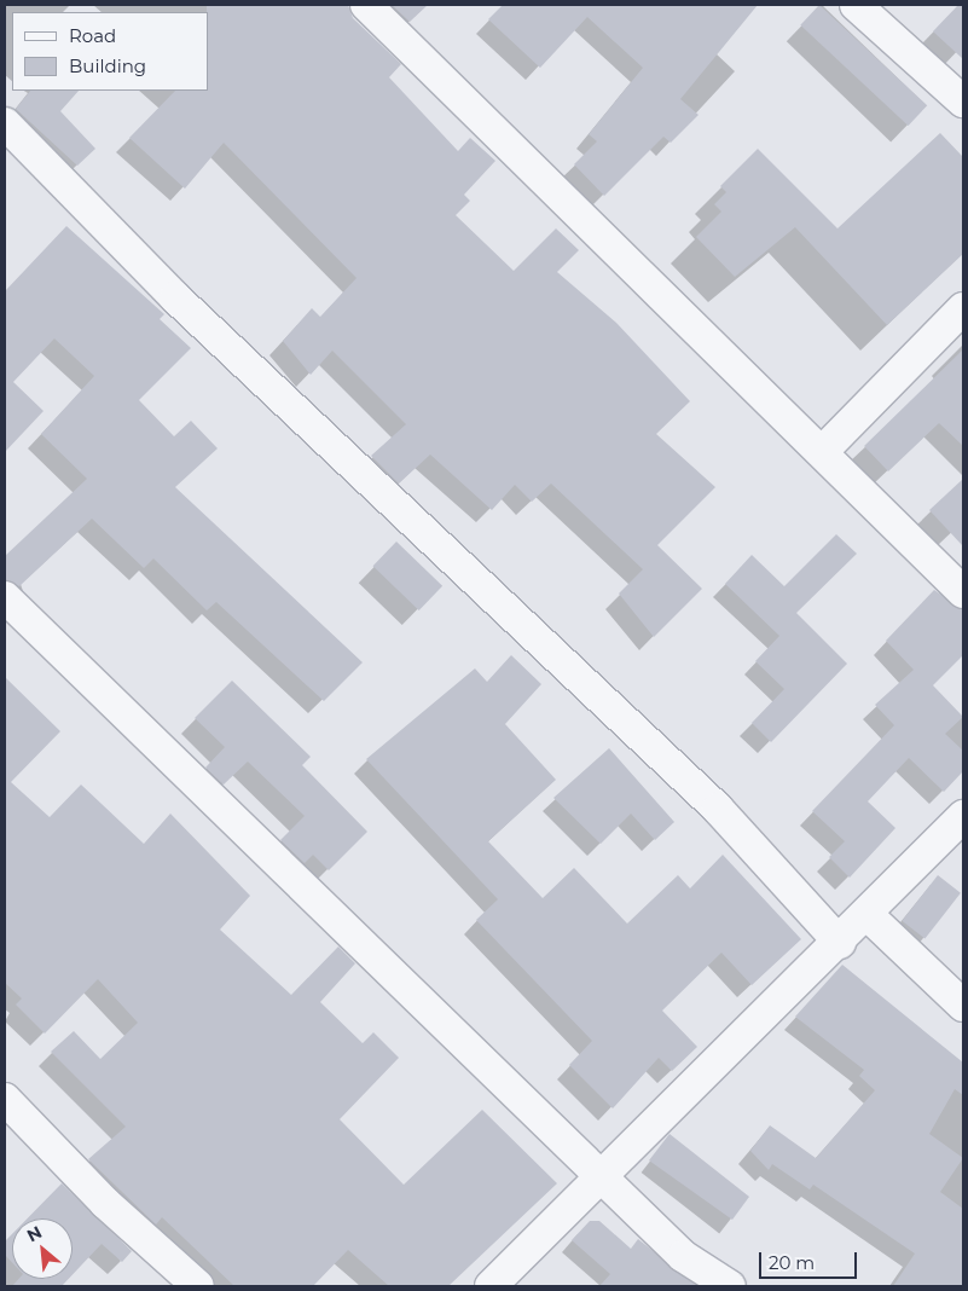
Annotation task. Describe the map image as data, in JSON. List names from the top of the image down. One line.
{"legend":["Road","Building"],"scale_bar":"20 m","north":"top left"}
